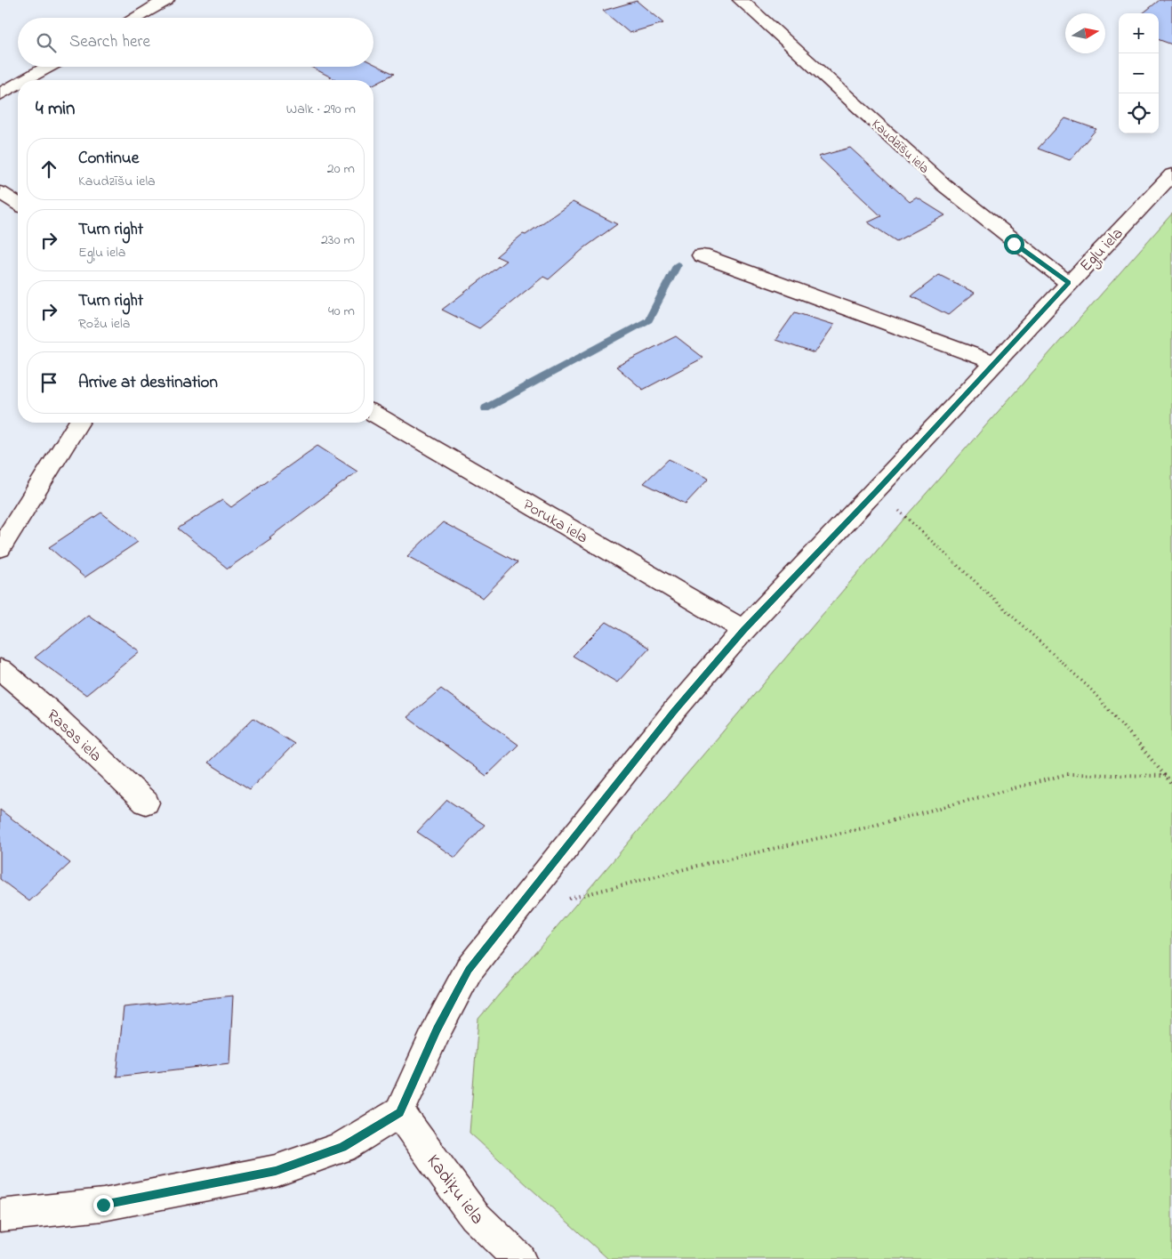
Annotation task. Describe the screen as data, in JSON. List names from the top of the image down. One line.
{"streets":{"street":["Kaudzīšu iela","Egļu iela","Poruka iela","Rasas iela","Kadiķu iela"]},"crossings":[["Kaudzīšu iela","Egļu iela"],["Egļu iela","Poruka iela"],["Egļu iela","Kadiķu iela"]],"north":"right","page":{"map_buttons":["+","−"],"search":"Search here","heading":["4 min","Walk · 290 m"],"list":[["Continue","Kaudzīšu iela","20 m"],["Turn right","Egļu iela","230 m"],["Turn right","Rožu iela","40 m"],"Arrive at destination"]}}
